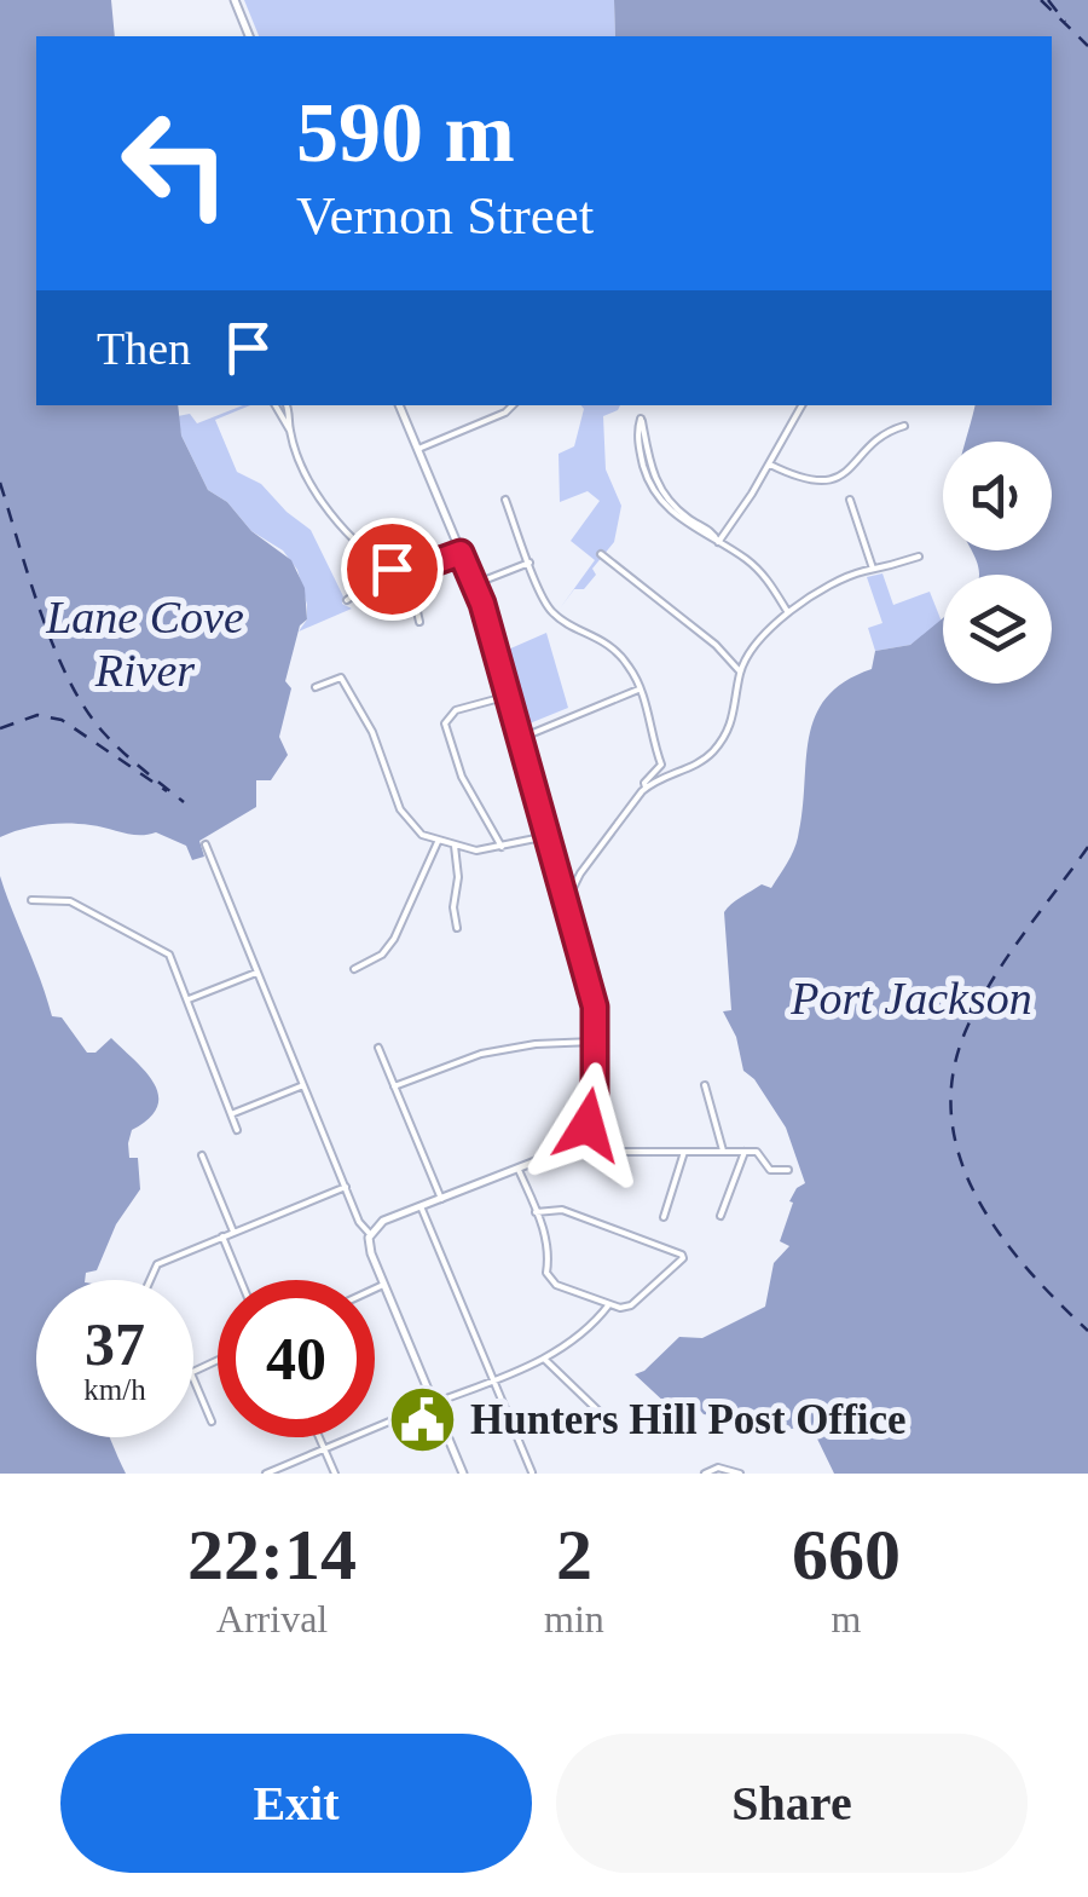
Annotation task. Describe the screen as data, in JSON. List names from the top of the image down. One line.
{"water":["Lane Cove River","Port Jackson"],"places":{"public building":["Hunters Hill Post Office"]},"page":{"turn":["590 m","Vernon Street"],"then":"Then","speed":"37 km/h","limit":"40","eta":["22:14","Arrival","2","min","660","m"],"buttons":["Exit","Share"]}}
